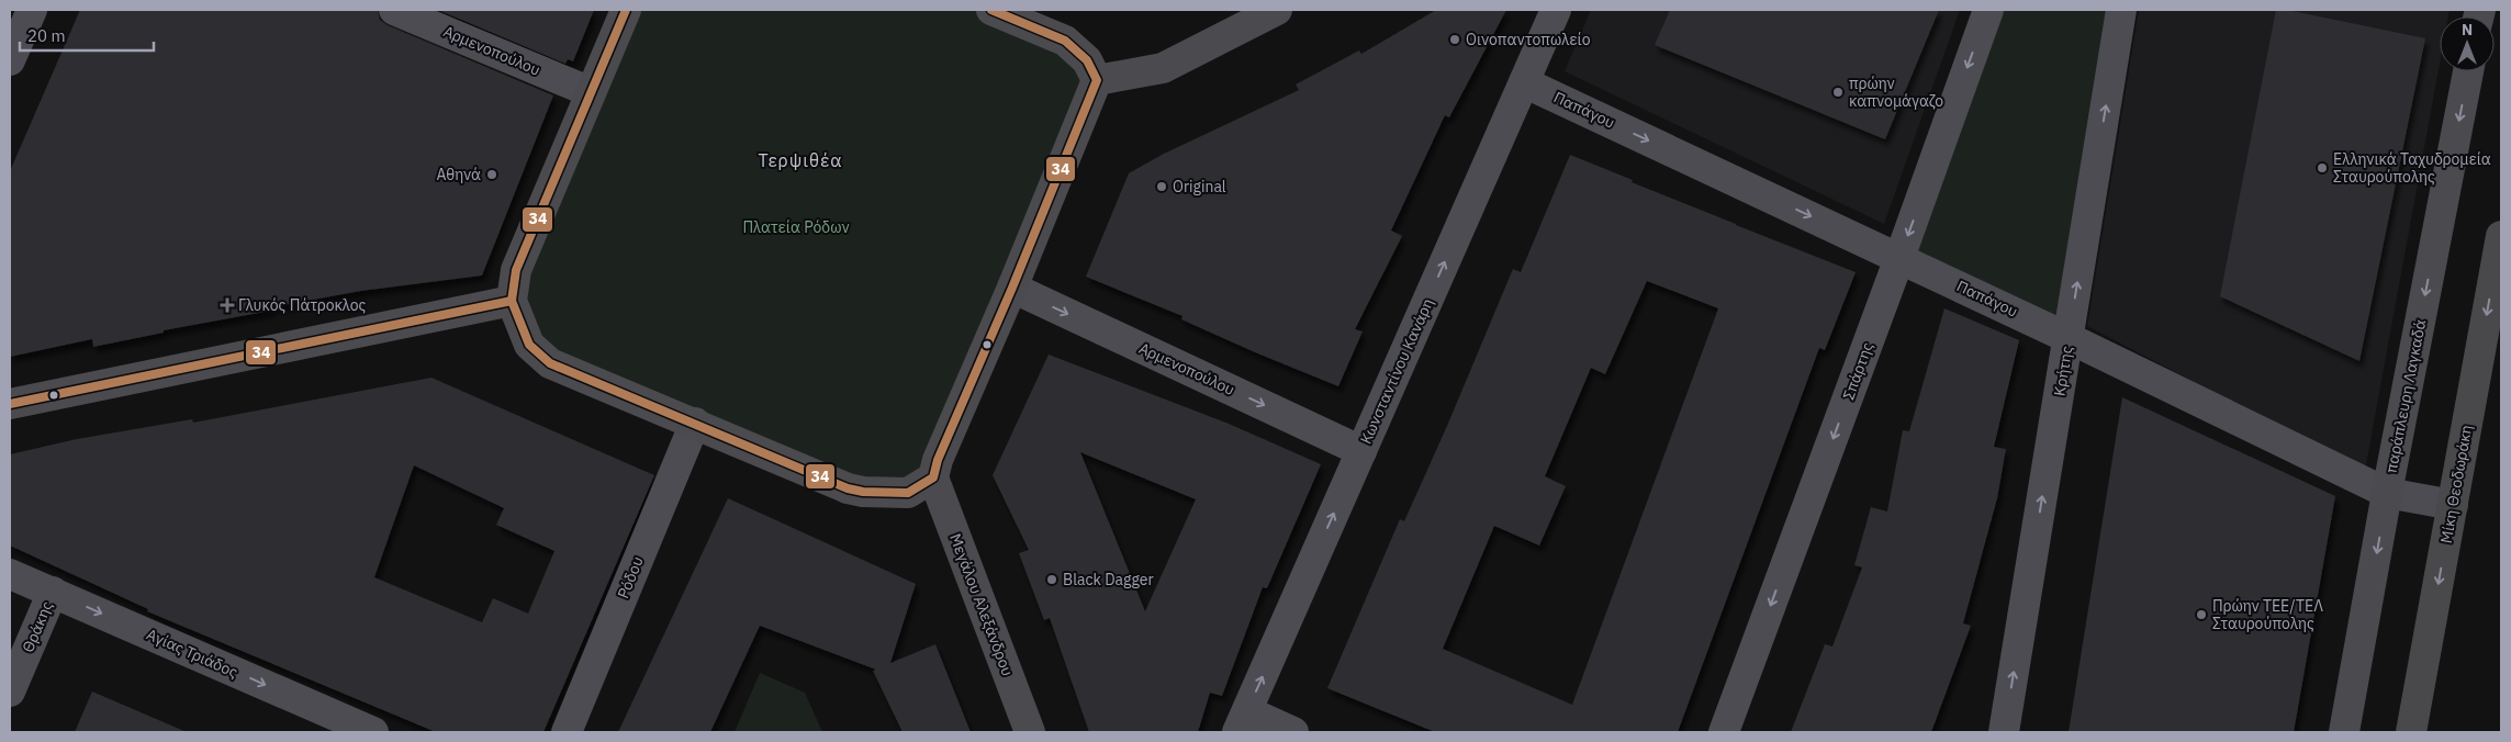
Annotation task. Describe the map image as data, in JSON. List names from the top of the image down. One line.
{"streets":{"highway":["Μίκη Θεοδωράκη"],"street":["Αρμενοπούλου","Παπάγου","Κωνσταντίνου Κανάρη","Σπάρτης","Κρήτης","παράπλευρη Λαγκαδά","Ρόδου","Μεγάλου Αλεξάνδρου","Θράκης","Αγίας Τριάδος"]},"crossings":[["Αρμενοπούλου","Κωνσταντίνου Κανάρη"],["Παπάγου","Κωνσταντίνου Κανάρη"],["Παπάγου","Σπάρτης"],["Παπάγου","Κρήτης"],["Παπάγου","παράπλευρη Λαγκαδά"],["Παπάγου","Μίκη Θεοδωράκη"],["Θράκης","Αγίας Τριάδος"]],"one_way":["Αρμενοπούλου","Παπάγου","Κωνσταντίνου Κανάρη","Σπάρτης","Κρήτης","παράπλευρη Λαγκαδά","Μίκη Θεοδωράκη","Αγίας Τριάδος"],"districts":["Τερψιθέα"],"parks":["Πλατεία Ρόδων"],"places":{"other":["Οινοπαντοπωλείο","πρώην καπνομάγαζο","Ελληνικά Ταχυδρομεία Σταυρούπολης","Αθηνά","Original","Black Dagger","Πρώην ΤΕΕ/ΤΕΛ Σταυρούπολης"],"health":["Γλυκός Πάτροκλος"]},"lines":["transit line 34"],"scale_bar":"20 m","north":"top"}
